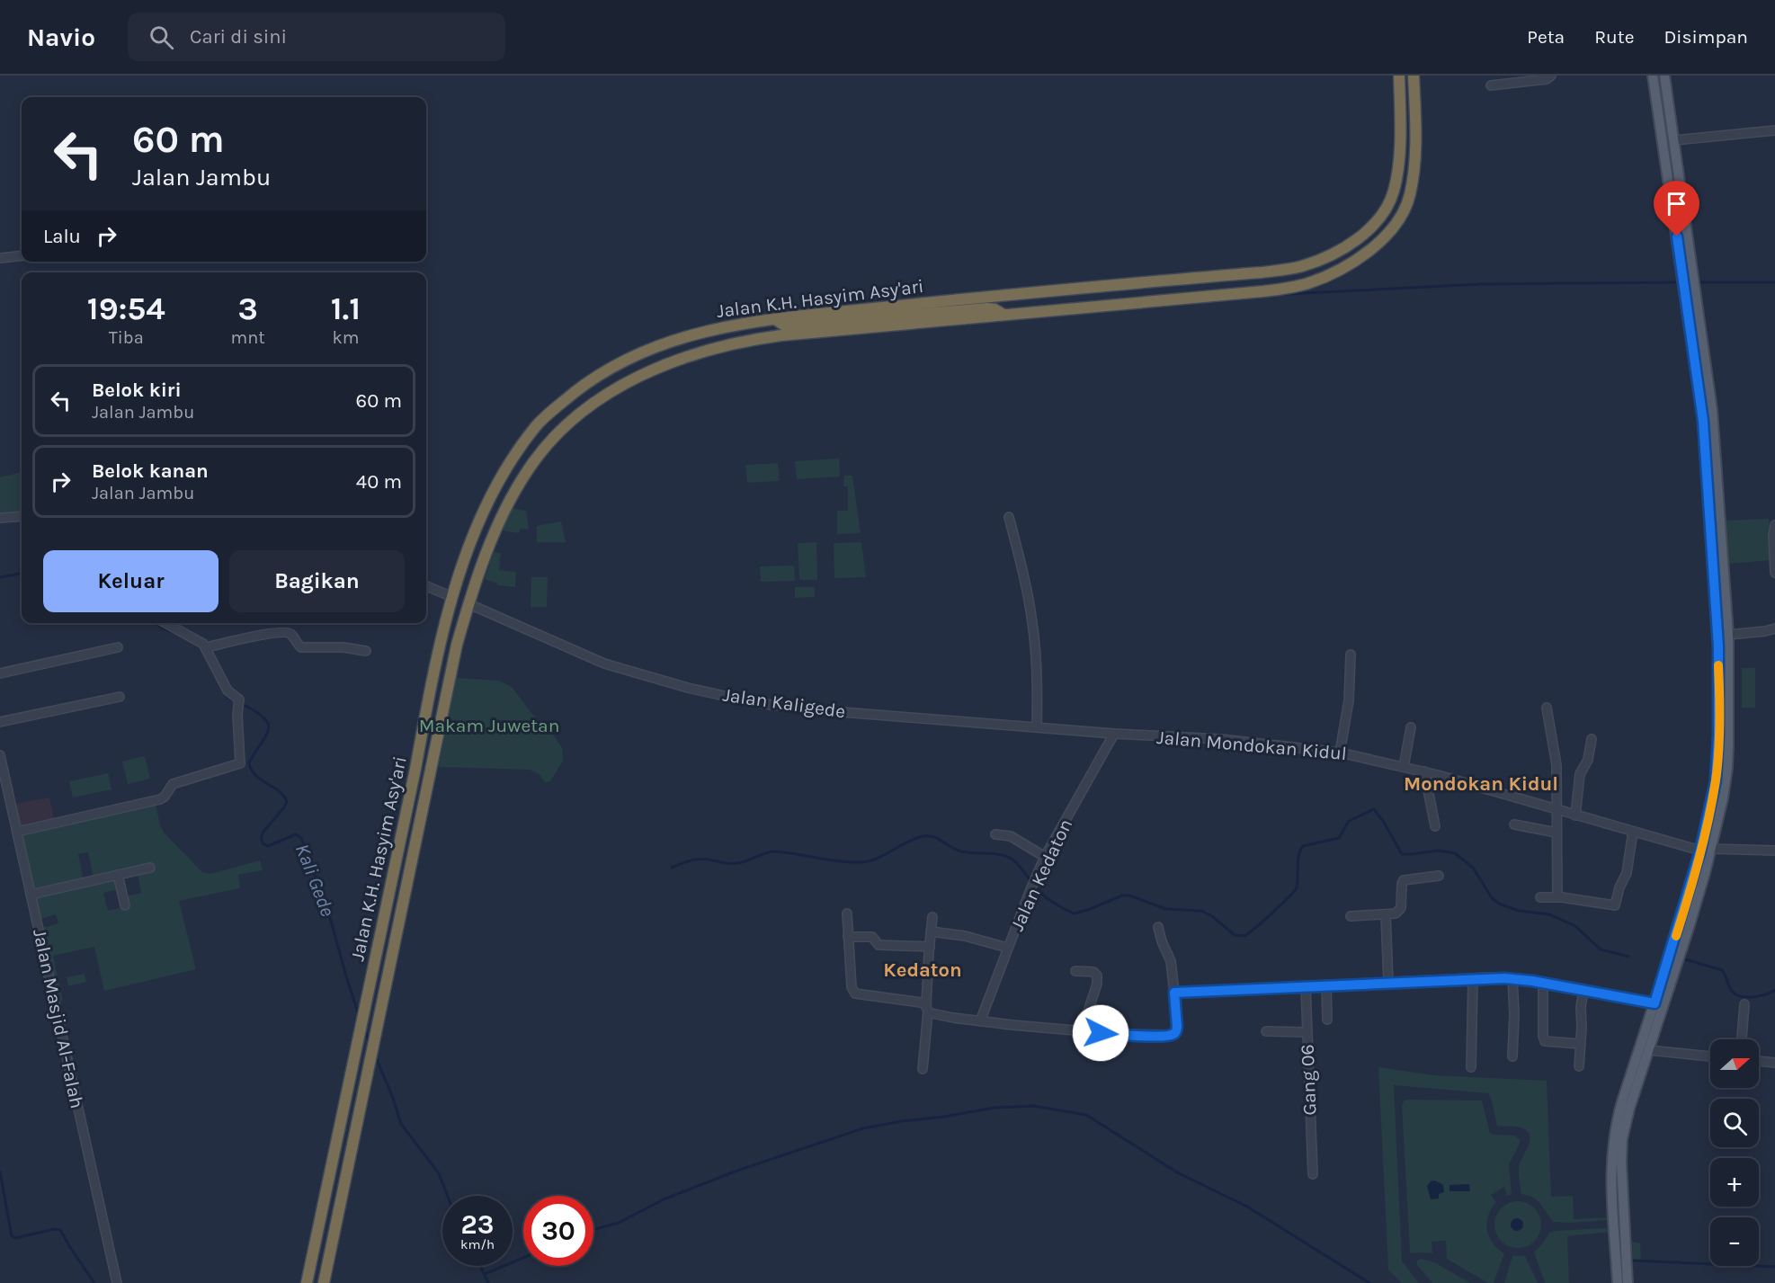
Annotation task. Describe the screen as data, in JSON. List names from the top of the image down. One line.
{"streets":{"highway":["Jalan K.H. Hasyim Asy'ari"],"street":["Jalan Kaligede","Jalan Mondokan Kidul","Jalan Kedaton","Jalan Masjid Al-Falah","Gang 06"]},"crossings":[["Jalan K.H. Hasyim Asy'ari","Jalan Kaligede"],["Jalan Kaligede","Jalan Mondokan Kidul"],["Jalan Kaligede","Jalan Kedaton"],["Jalan Mondokan Kidul","Jalan Kedaton"]],"districts":["Mondokan Kidul","Kedaton"],"water":["Kali Gede"],"parks":["Makam Juwetan"],"north":"right","page":{"header":"Navio","search":"Cari di sini","nav":["Peta","Rute","Disimpan"],"turn":["60 m","Jalan Jambu"],"then":"Lalu","eta":["19:54","Tiba","3","mnt","1.1","km"],"list":[{"name":"Belok kiri","note":"Jalan Jambu","value":"60 m"},{"name":"Belok kanan","note":"Jalan Jambu","value":"40 m"}],"buttons":["Keluar","Bagikan"],"map_buttons":["+","−"],"speed":"23 km/h","limit":"30"}}
